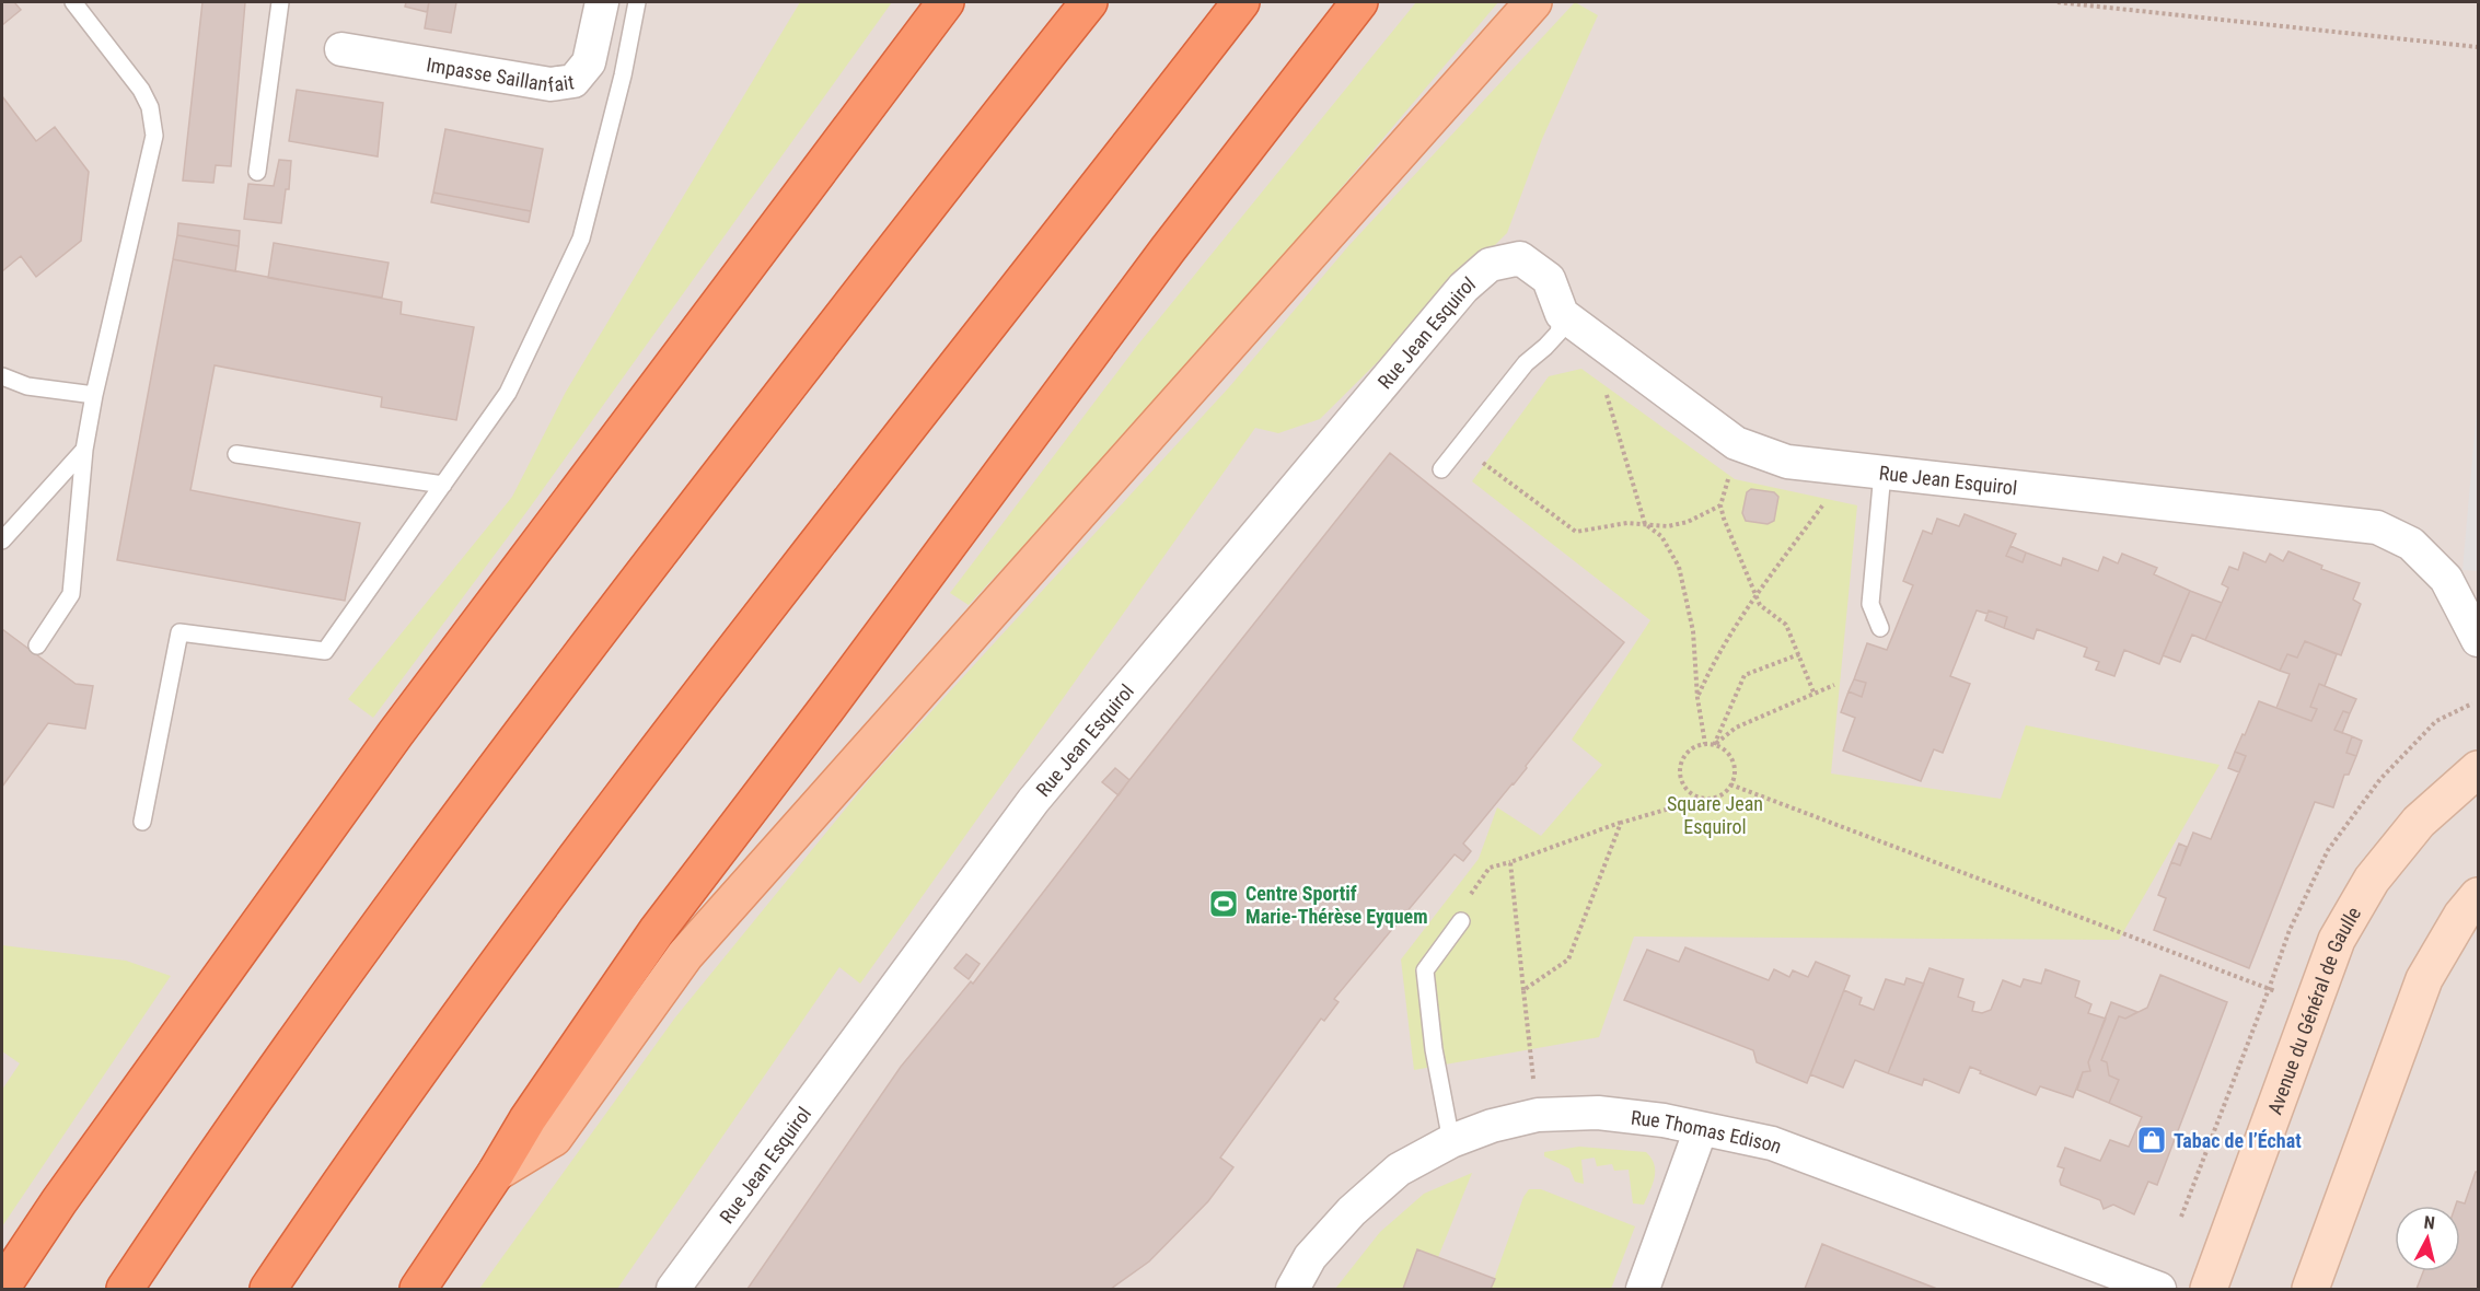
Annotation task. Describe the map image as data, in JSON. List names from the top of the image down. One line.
{"streets":{"main road":["Avenue du Général de Gaulle"],"street":["Impasse Saillanfait","Rue Jean Esquirol","Rue Thomas Edison"]},"parks":["Square Jean Esquirol"],"places":{"sports":["Centre Sportif Marie-Thérèse Eyquem"],"shop":["Tabac de l’Échat"]},"north":"top"}
